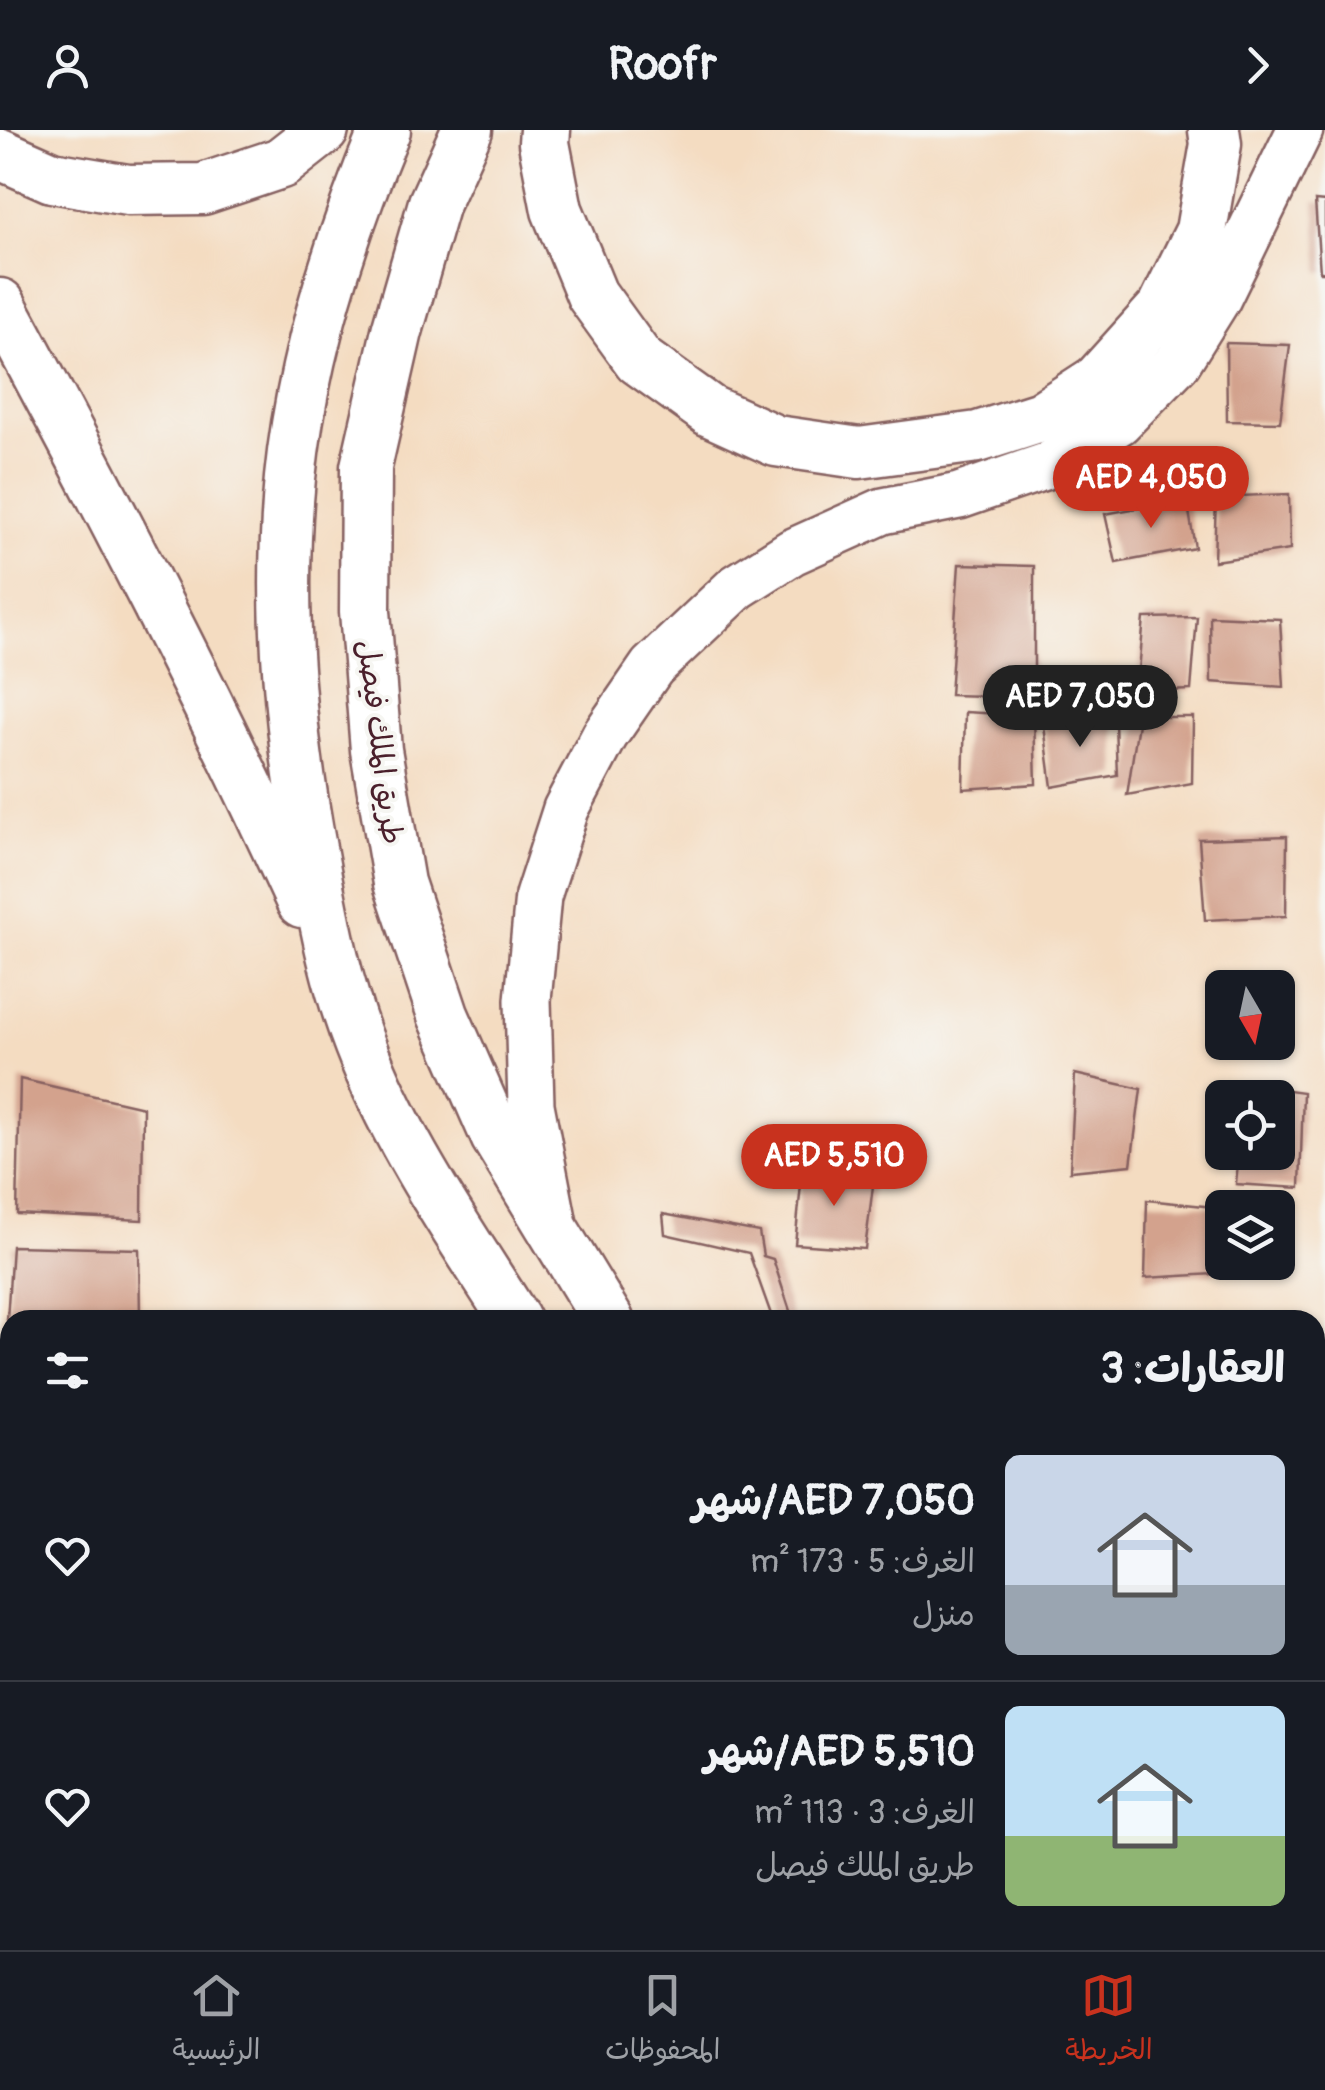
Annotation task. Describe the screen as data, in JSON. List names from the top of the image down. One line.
{"streets":{"main road":["طريق الملك فيصل"]},"north":"bottom","page":{"header":"Roofr","price":["AED 4,050","AED 7,050","AED 5,510"],"heading":"العقارات: 3","list":[{"name":"AED 7,050/شهر","note":"الغرف: 5 · 173 m² · منزل"},{"name":"AED 5,510/شهر","note":"الغرف: 3 · 113 m² · طريق الملك فيصل"}],"tabs":["الخريطة","المحفوظات","الرئيسية"]}}
